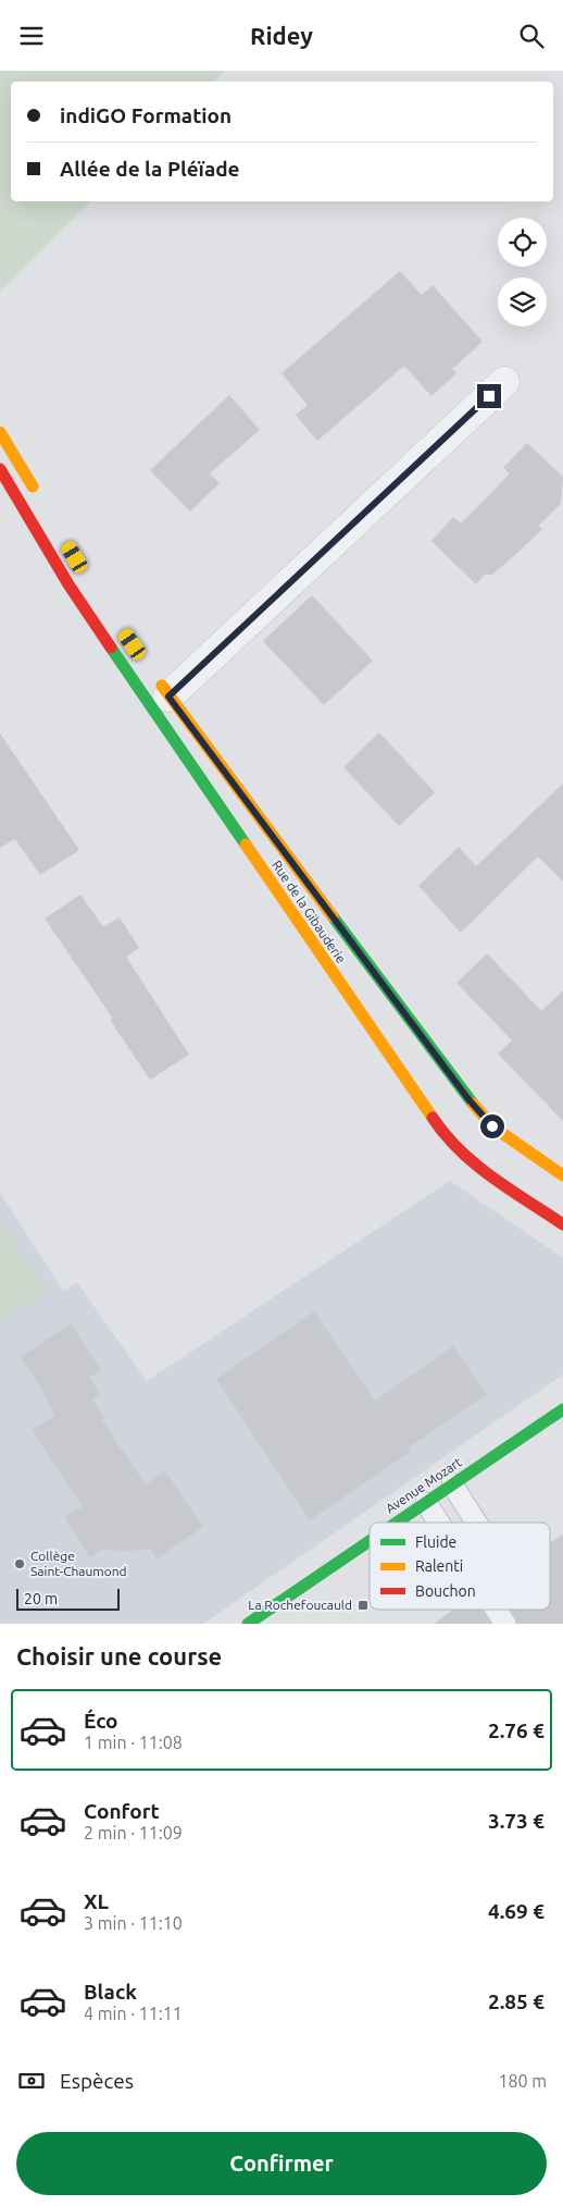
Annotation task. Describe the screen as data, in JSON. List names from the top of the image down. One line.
{"streets":{"street":["Rue de la Gibauderie","Avenue Mozart"]},"places":{"other":["Collège Saint-Chaumond"],"transit":["La Rochefoucauld"]},"legend":["Fluide","Ralenti","Bouchon"],"scale_bar":"20 m","page":{"header":"Ridey","banner":["indiGO Formation","Allée de la Pléïade"],"scale":"20 m","heading":"Choisir une course","list":[{"name":"Éco","note":"1 min · 11:08","value":"2.76 €"},{"name":"Confort","note":"2 min · 11:09","value":"3.73 €"},{"name":"XL","note":"3 min · 11:10","value":"4.69 €"},{"name":"Black","note":"4 min · 11:11","value":"2.85 €"}],"pay":["Espèces","180 m"],"buttons":"Confirmer"}}
